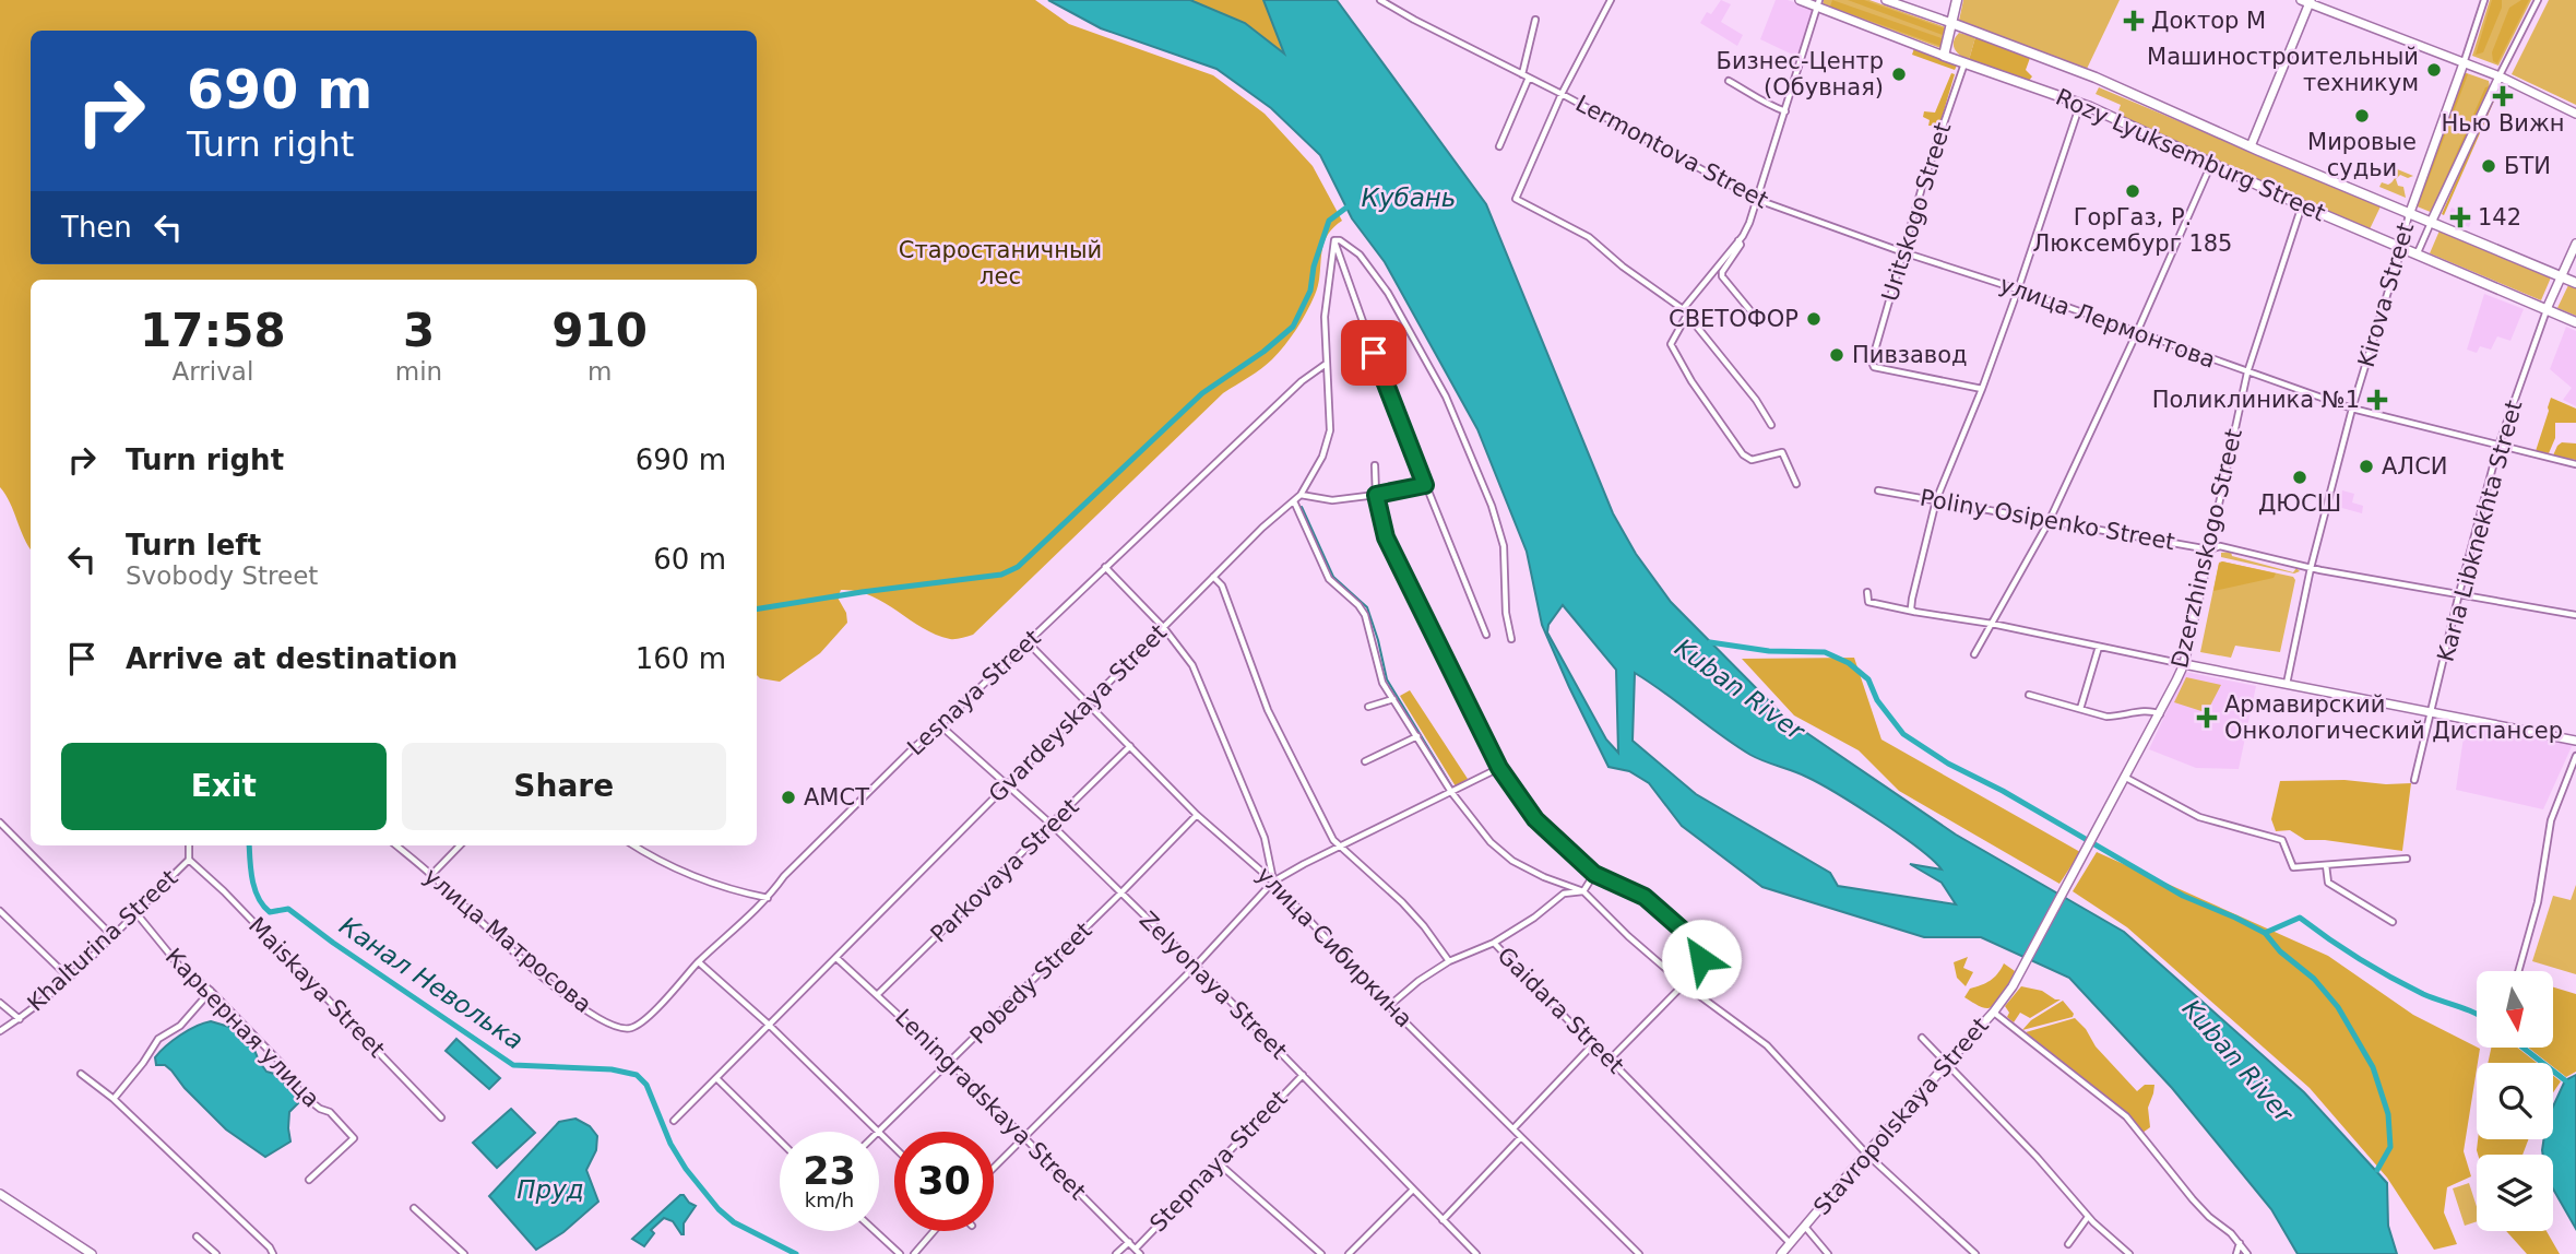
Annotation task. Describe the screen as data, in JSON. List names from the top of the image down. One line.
{"streets":{"main road":["Rozy Lyuksemburg Street","Kirova Street","Karla Libknekhta Street","Dzerzhinskogo Street","Stavropolskaya Street"],"street":["Lermontova Street","Uritskogo Street","улица Лермонтова","Poliny Osipenko Street","Lesnaya Street","Gvardeyskaya Street","Parkovaya Street","Khalturina Street","улица Матросова","улица Сибиркина","Pobedy Street","Zelyonaya Street","Maiskaya Street","Gaidara Street","Карьерная улица","Leningradskaya Street","Stepnaya Street"]},"crossings":[["Lermontova Street","Uritskogo Street"],["Lermontova Street","улица Лермонтова"],["Rozy Lyuksemburg Street","Uritskogo Street"],["Rozy Lyuksemburg Street","Kirova Street"],["Rozy Lyuksemburg Street","Karla Libknekhta Street"],["Rozy Lyuksemburg Street","Dzerzhinskogo Street"],["Uritskogo Street","улица Лермонтова"],["Kirova Street","улица Лермонтова"],["Kirova Street","Poliny Osipenko Street"],["улица Лермонтова","Karla Libknekhta Street"],["улица Лермонтова","Dzerzhinskogo Street"],["Poliny Osipenko Street","Karla Libknekhta Street"],["Poliny Osipenko Street","Dzerzhinskogo Street"],["Dzerzhinskogo Street","Stavropolskaya Street"],["Lesnaya Street","Gvardeyskaya Street"],["Lesnaya Street","улица Матросова"],["Lesnaya Street","улица Сибиркина"],["Lesnaya Street","Zelyonaya Street"],["Gvardeyskaya Street","улица Сибиркина"],["Gvardeyskaya Street","Zelyonaya Street"],["Gvardeyskaya Street","Leningradskaya Street"],["Parkovaya Street","улица Сибиркина"],["Parkovaya Street","Zelyonaya Street"],["Parkovaya Street","Leningradskaya Street"],["Khalturina Street","Maiskaya Street"],["Khalturina Street","Карьерная улица"],["улица Сибиркина","Pobedy Street"],["улица Сибиркина","Gaidara Street"],["Pobedy Street","Zelyonaya Street"],["Pobedy Street","Leningradskaya Street"],["Zelyonaya Street","Stepnaya Street"],["Gaidara Street","Stavropolskaya Street"],["Leningradskaya Street","Stepnaya Street"]],"water":["Кубань","Kuban River","Канал Неволька","Пруд"],"parks":["Старостаничный лес"],"places":{"health":["Доктор М","Нью Вижн","142","Поликлиника №1","Армавирский Онкологический Диспансер"],"other":["Машиностроительный техникум","Бизнес-Центр (Обувная)","Мировые судьи","БТИ","ГорГаз, Р. Люксембург 185","СВЕТОФОР","Пивзавод","АЛСИ","ДЮСШ","АМСТ"]},"north":"bottom","page":{"turn":["690 m","Turn right"],"then":"Then","eta":["17:58","Arrival","3","min","910","m"],"list":[{"name":"Turn right","value":"690 m"},{"name":"Turn left","note":"Svobody Street","value":"60 m"},{"name":"Arrive at destination","value":"160 m"}],"buttons":["Exit","Share"],"speed":"23 km/h","limit":"30"}}
